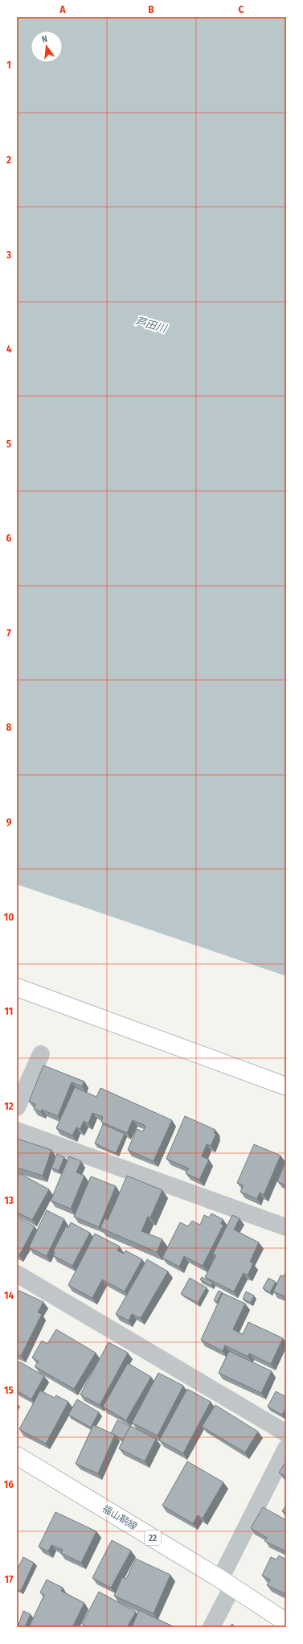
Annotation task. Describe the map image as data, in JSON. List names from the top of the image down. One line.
{"streets":{"main road":["福山鞆線","22"]},"water":["芦田川"],"north":"top","grid":{"columns":["A","B","C"],"rows":["1","2","3","4","5","6","7","8","9","10","11","12","13","14","15","16","17"]}}
